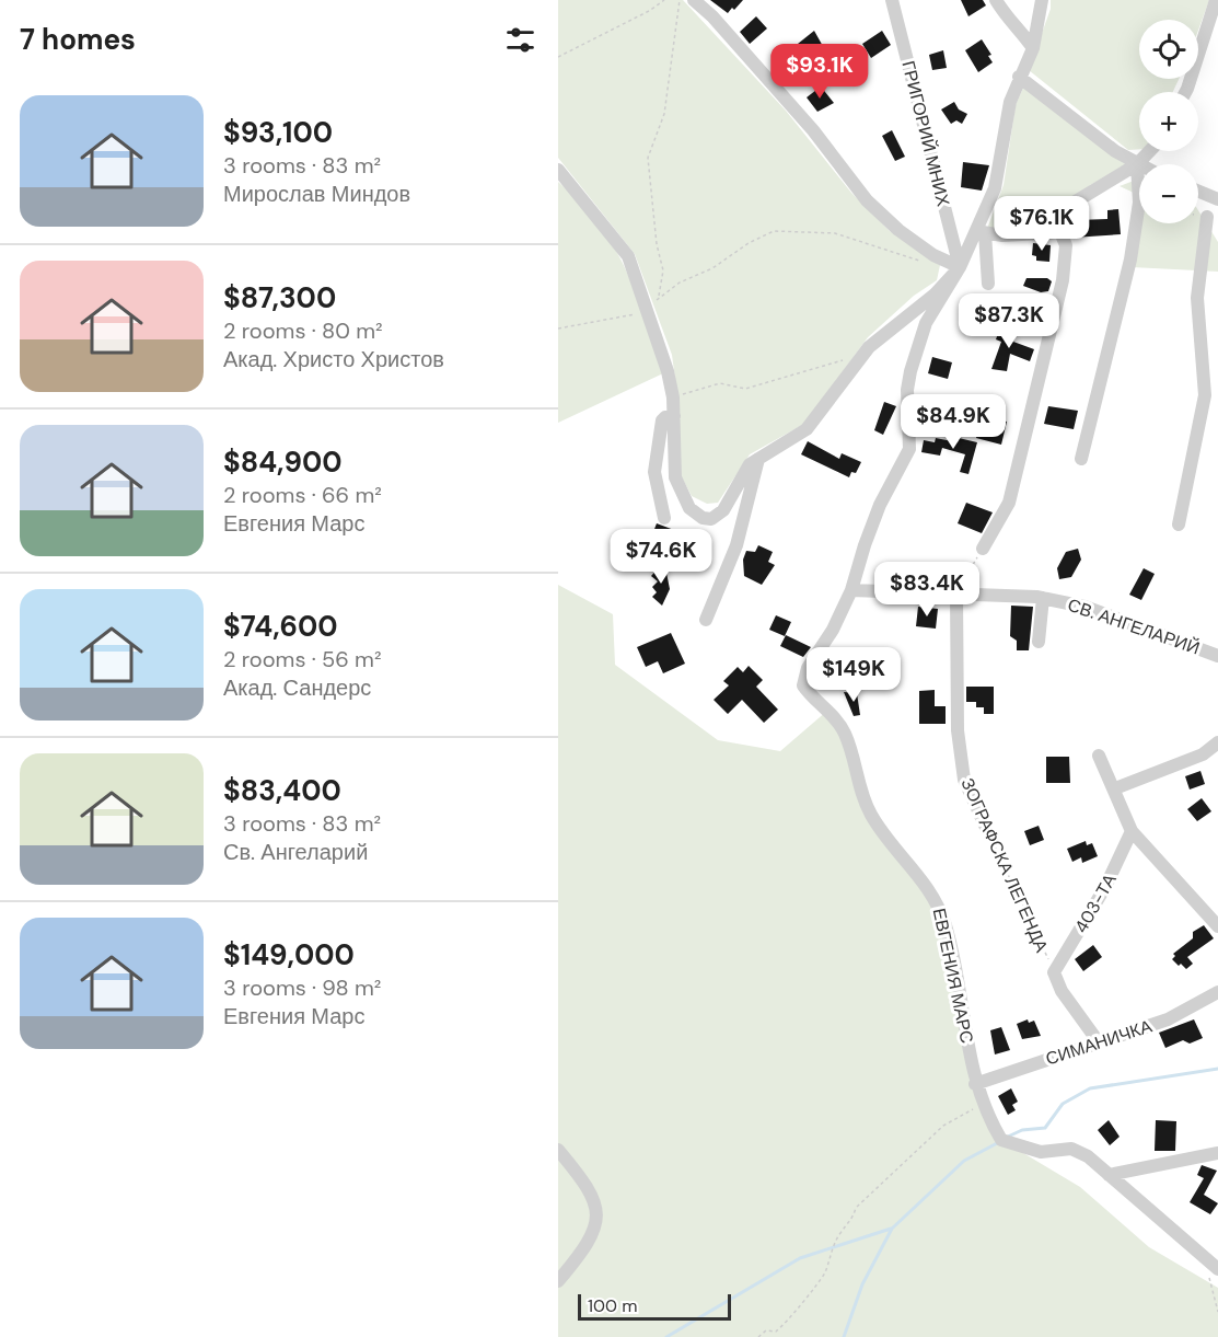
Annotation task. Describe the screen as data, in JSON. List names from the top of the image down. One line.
{"streets":{"street":["ГРИГОРИЙ МНИХ","СВ. АНГЕЛАРИЙ","ЗОГРАФСКА ЛЕГЕНДА","403-ТА","ЕВГЕНИЯ МАРС","СИМАНИЧКА"]},"crossings":[["ГРИГОРИЙ МНИХ","ЕВГЕНИЯ МАРС"],["СВ. АНГЕЛАРИЙ","ЗОГРАФСКА ЛЕГЕНДА"],["СВ. АНГЕЛАРИЙ","ЕВГЕНИЯ МАРС"],["ЗОГРАФСКА ЛЕГЕНДА","403-ТА"],["ЗОГРАФСКА ЛЕГЕНДА","СИМАНИЧКА"],["ЕВГЕНИЯ МАРС","СИМАНИЧКА"]],"scale_bar":"100 m","page":{"heading":"7 homes","map_buttons":["+","−"],"price":["$93.1K","$76.1K","$87.3K","$84.9K","$74.6K","$83.4K","$149K"],"list":[{"name":"$93,100","note":"3 rooms · 83 m² · Мирослав Миндов"},{"name":"$87,300","note":"2 rooms · 80 m² · Акад. Христо Христов"},{"name":"$84,900","note":"2 rooms · 66 m² · Евгения Марс"},{"name":"$74,600","note":"2 rooms · 56 m² · Акад. Сандерс"},{"name":"$83,400","note":"3 rooms · 83 m² · Св. Ангеларий"},{"name":"$149,000","note":"3 rooms · 98 m² · Евгения Марс"}],"scale":"100 m"}}
